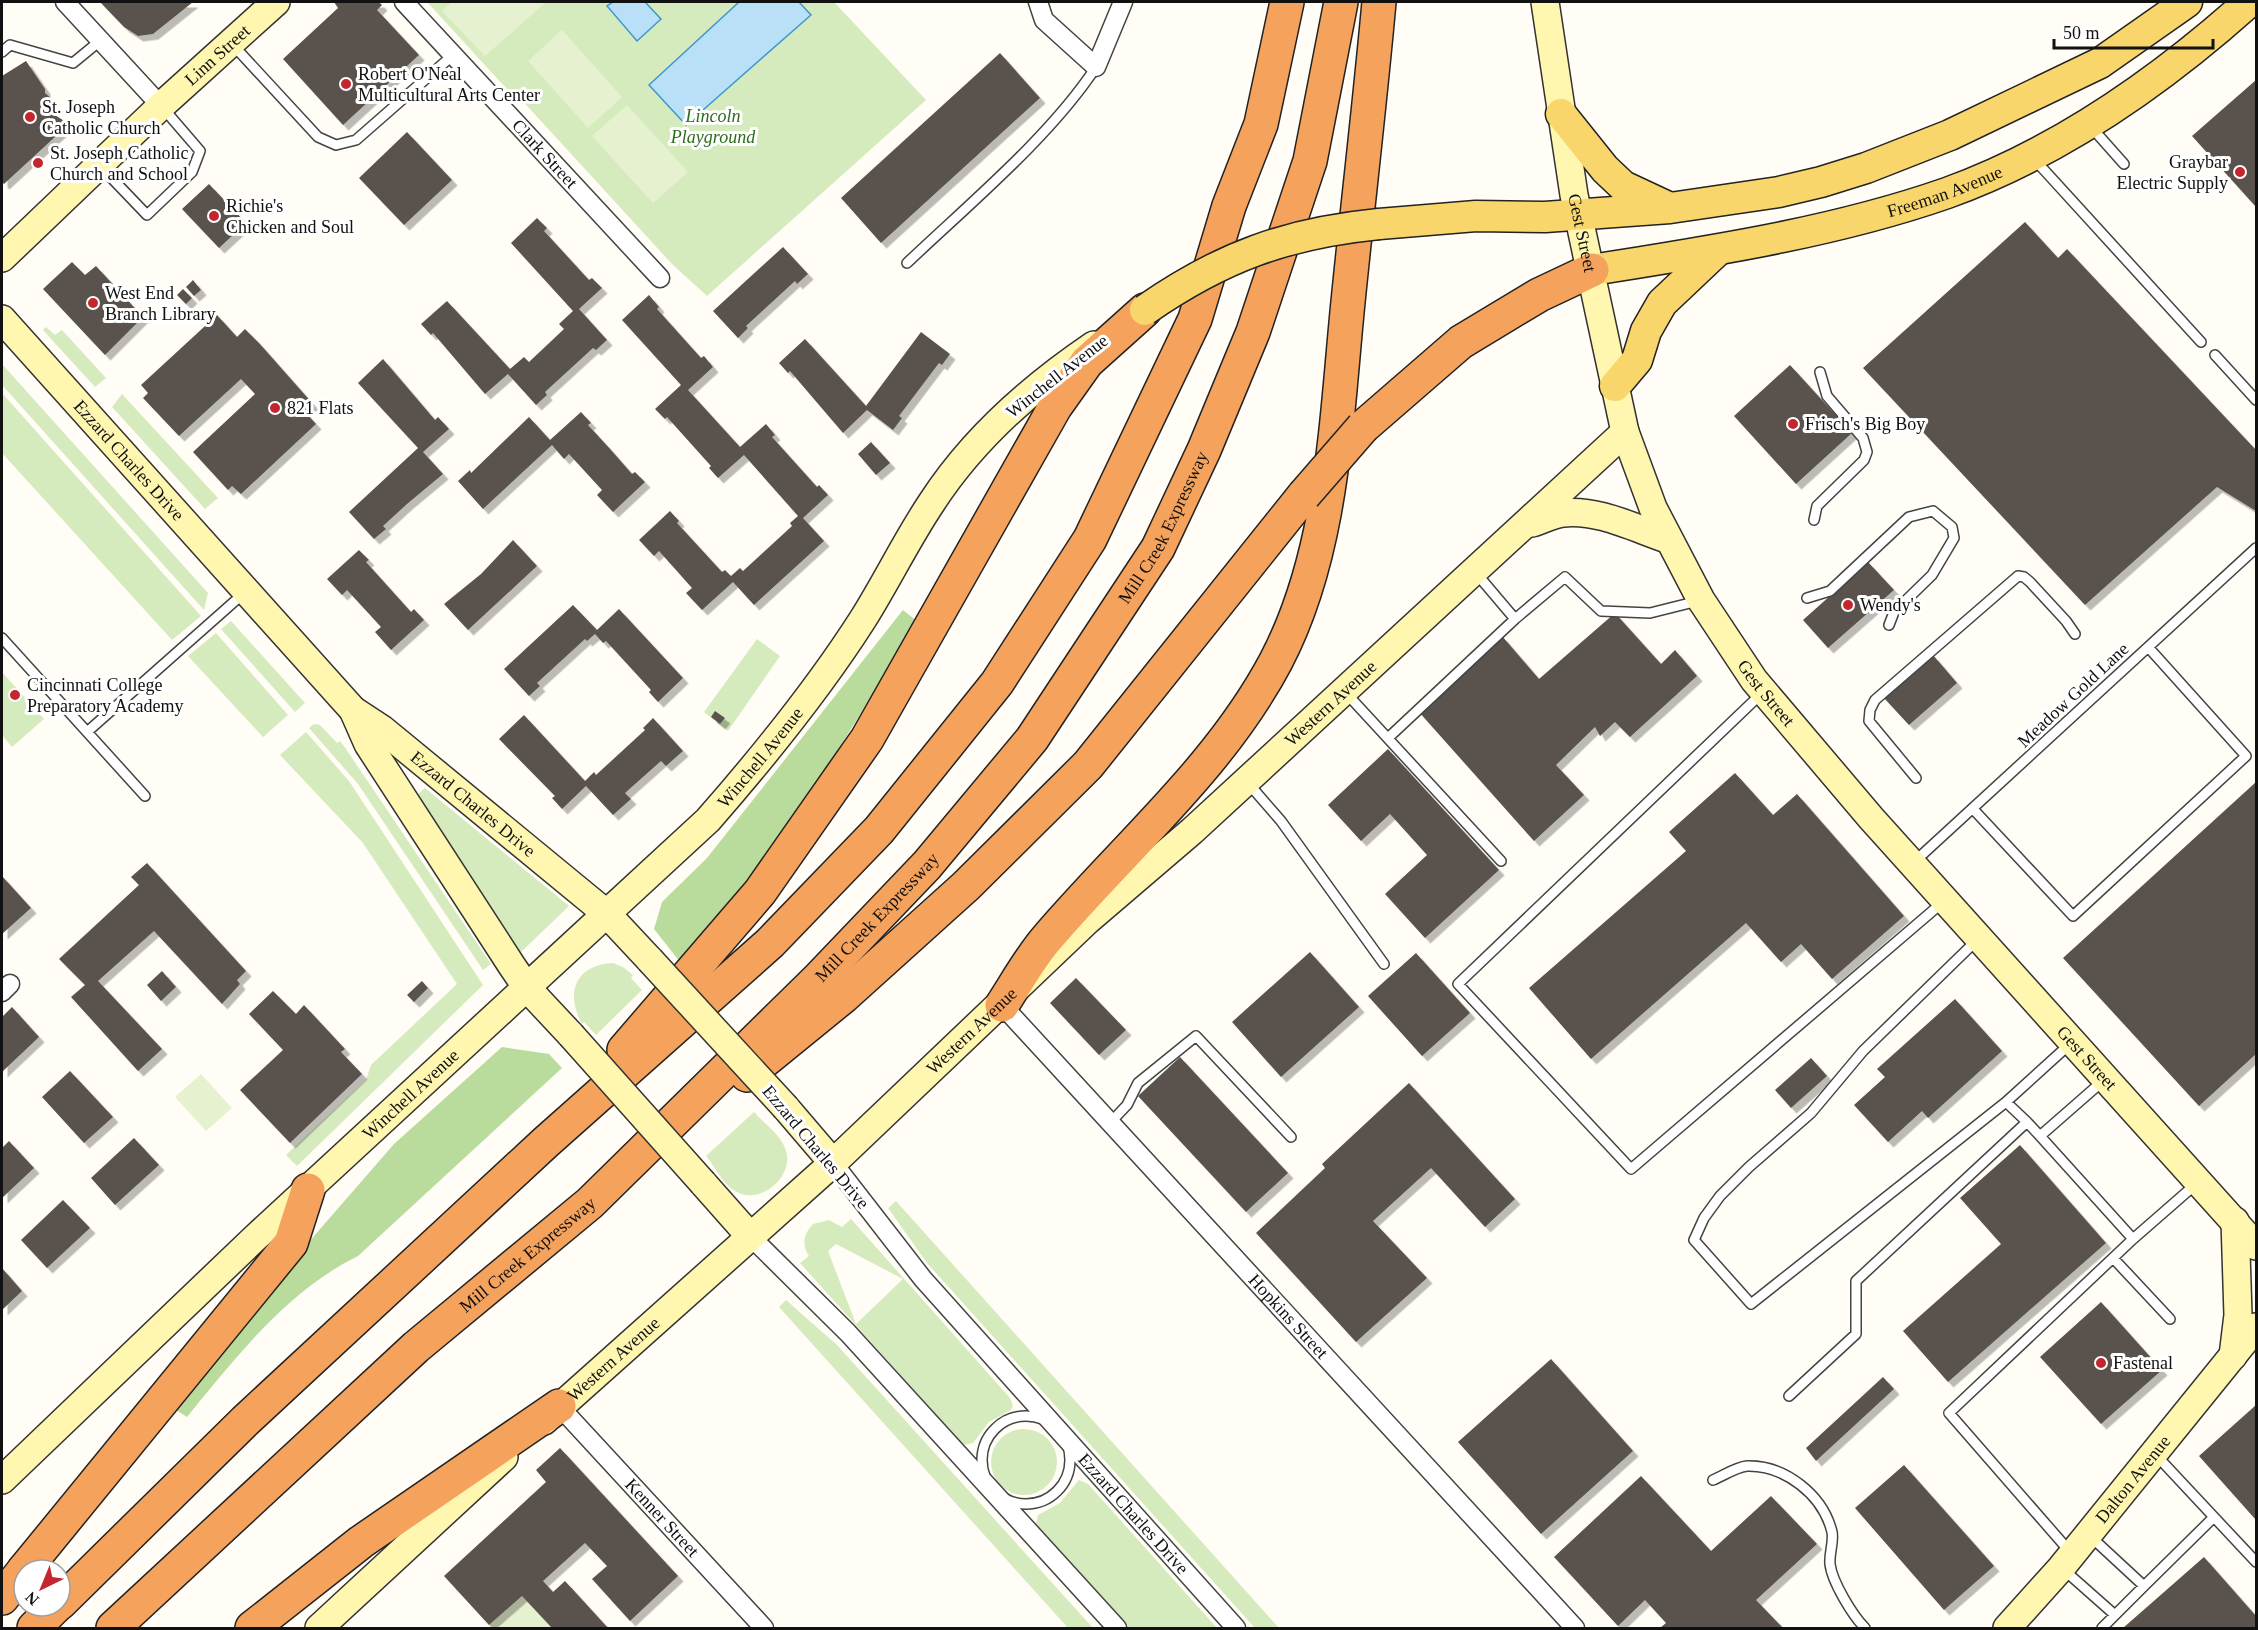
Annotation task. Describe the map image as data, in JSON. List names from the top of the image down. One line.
{"streets":{"highway":["Mill Creek Expressway"],"main road":["Linn Street","Freeman Avenue","Gest Street","Winchell Avenue","Ezzard Charles Drive","Western Avenue","Dalton Avenue"],"street":["Clark Street","Hopkins Street","Kenner Street"],"lane":["Meadow Gold Lane"]},"crossings":[["Freeman Avenue","Gest Street"],["Gest Street","Winchell Avenue"],["Gest Street","Meadow Gold Lane"],["Gest Street","Western Avenue"],["Winchell Avenue","Ezzard Charles Drive"],["Ezzard Charles Drive","Western Avenue"],["Western Avenue","Hopkins Street"],["Western Avenue","Kenner Street"]],"parks":["Lincoln Playground"],"places":["Robert O'Neal Multicultural Arts Center","St. Joseph Catholic Church","St. Joseph Catholic Church and School","Graybar Electric Supply","Richie's Chicken and Soul","West End Branch Library","821 Flats","Frisch's Big Boy","Wendy's","Cincinnati College Preparatory Academy","Fastenal"],"scale_bar":"50 m","north":"bottom left"}
